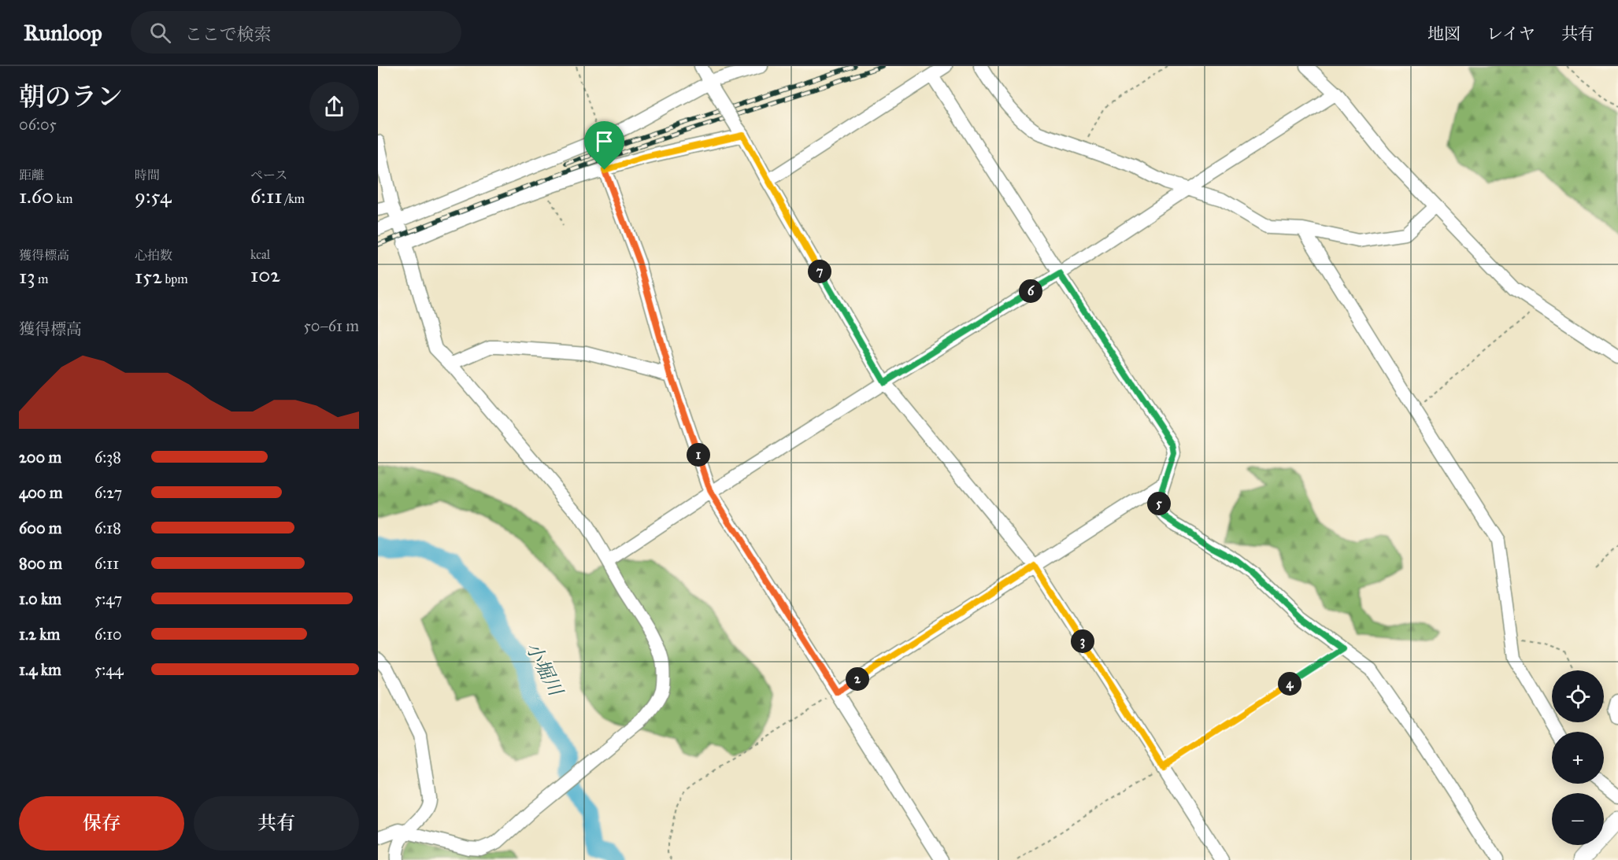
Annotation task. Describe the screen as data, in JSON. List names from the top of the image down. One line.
{"water":["小堀川"],"page":{"header":"Runloop","search":"ここで検索","nav":["地図","レイヤ","共有"],"heading":["朝のラン","06:05"],"stats":[["距離","1.60 km"],["時間","9:54"],["ペース","6:11 /km"],["獲得標高","13 m"],["心拍数","152 bpm"],["kcal","102"]],"pins":["7","6","1","5","3","2","4"],"chart":["獲得標高","50–61 m"],"list":[{"name":"200 m","note":"6:38"},{"name":"400 m","note":"6:27"},{"name":"600 m","note":"6:18"},{"name":"800 m","note":"6:11"},{"name":"1.0 km","note":"5:47"},{"name":"1.2 km","note":"6:10"},{"name":"1.4 km","note":"5:44"}],"map_buttons":["+","−"],"buttons":["保存","共有"]}}
